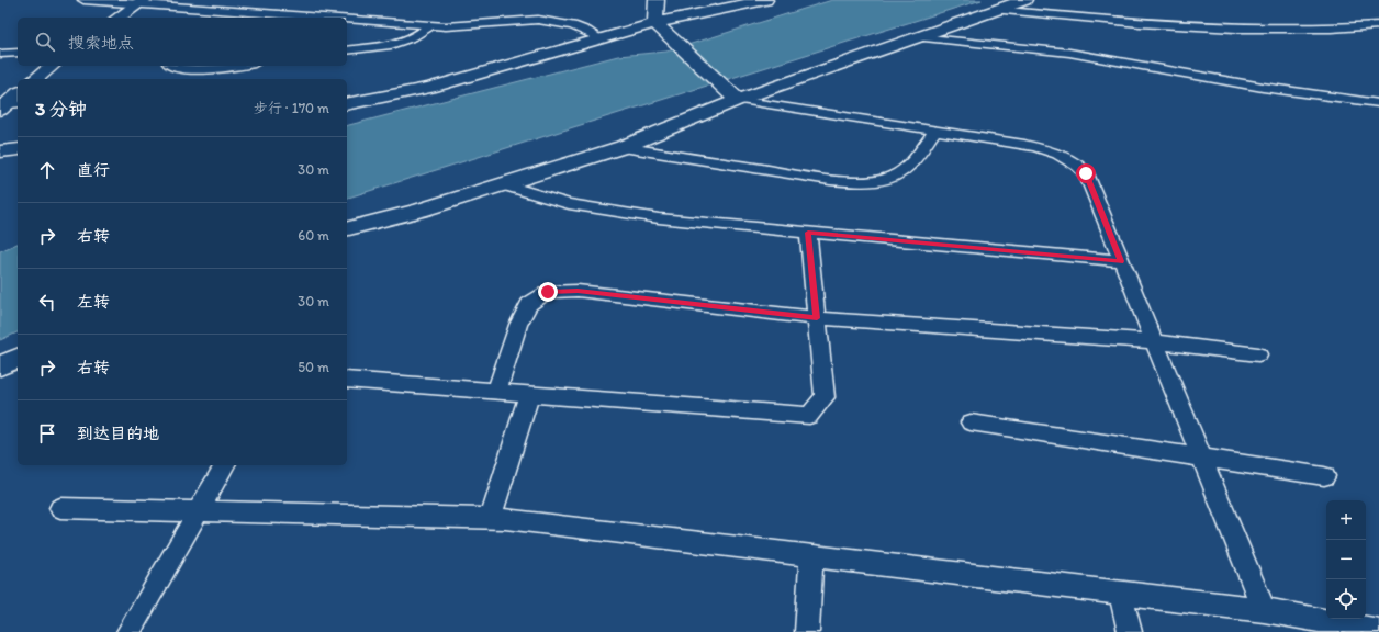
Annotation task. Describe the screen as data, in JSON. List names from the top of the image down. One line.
{"page":{"search":"搜索地点","heading":["3 分钟","步行 · 170 m"],"list":[["直行","30 m"],["右转","60 m"],["左转","30 m"],["右转","50 m"],"到达目的地"],"map_buttons":["+","−"]}}
